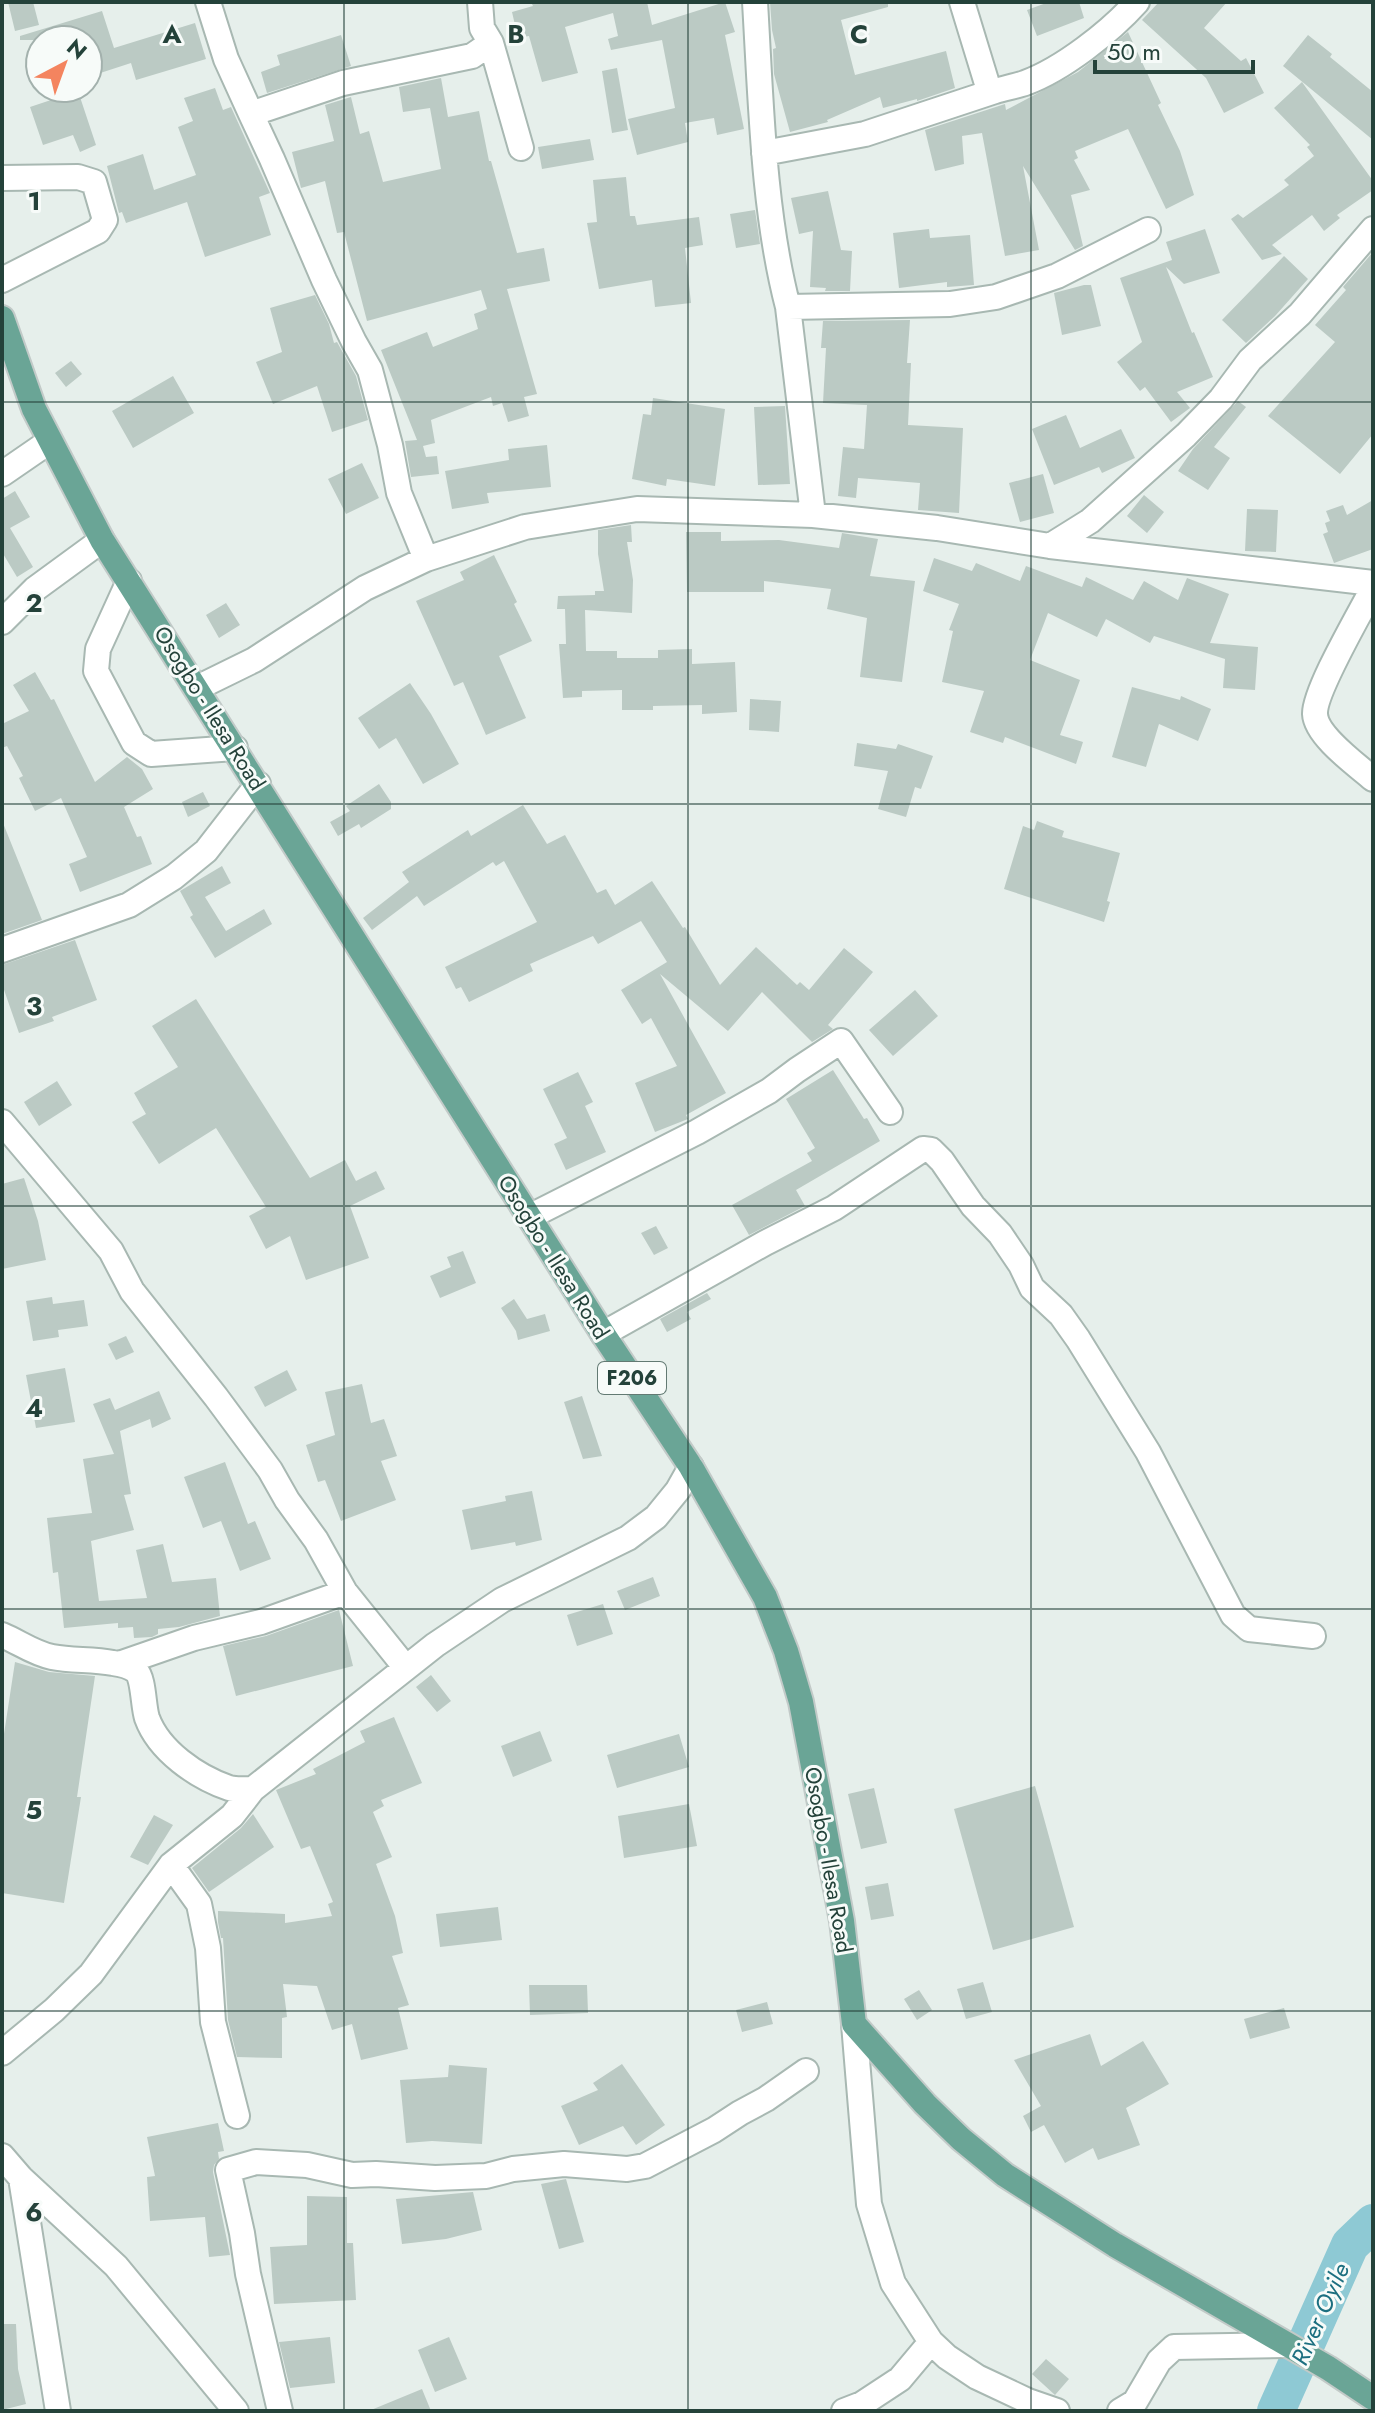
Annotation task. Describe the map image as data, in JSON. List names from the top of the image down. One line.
{"streets":{"main road":["Osogbo - Ilesa Road","F206"]},"water":["River Oyile"],"scale_bar":"50 m","north":"top right","grid":{"columns":["A","B","C"],"rows":["1","2","3","4","5","6"]}}
